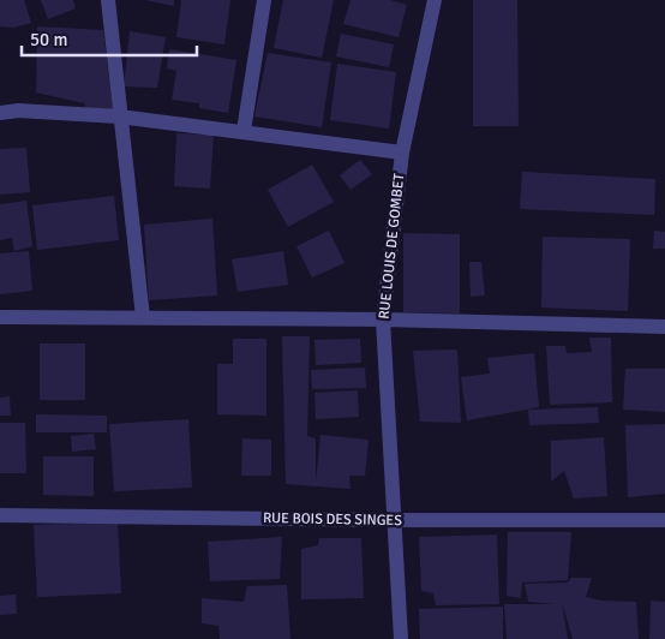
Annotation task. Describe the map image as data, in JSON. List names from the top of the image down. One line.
{"streets":{"street":["RUE LOUIS DE GOMBET","RUE BOIS DES SINGES"]},"crossings":[["RUE LOUIS DE GOMBET","RUE BOIS DES SINGES"]],"scale_bar":"50 m"}
